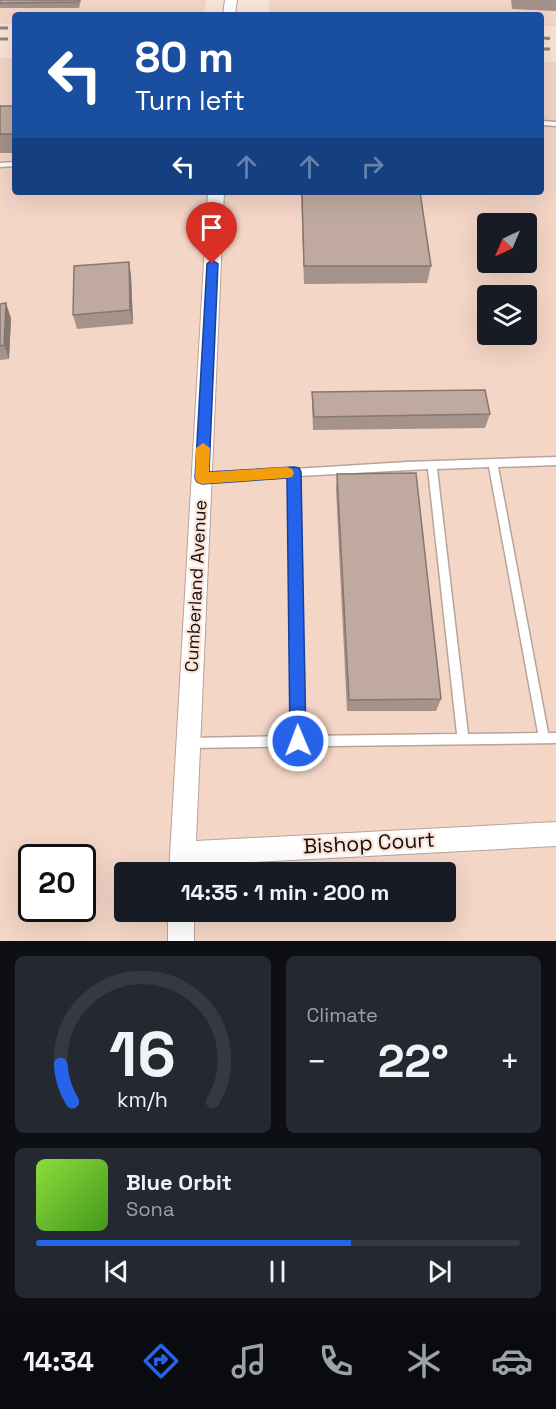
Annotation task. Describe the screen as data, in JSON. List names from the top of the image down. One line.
{"streets":{"street":["Cumberland Avenue","Bishop Court"]},"north":"bottom left","page":{"turn":["80 m","Turn left"],"limit":"20","trip":"14:35 · 1 min · 200 m","tile":"Climate","heat":["−","22°","+"],"song":["Blue Orbit","Sona"],"tabs":"14:34","gauge":["16","km/h"]}}
